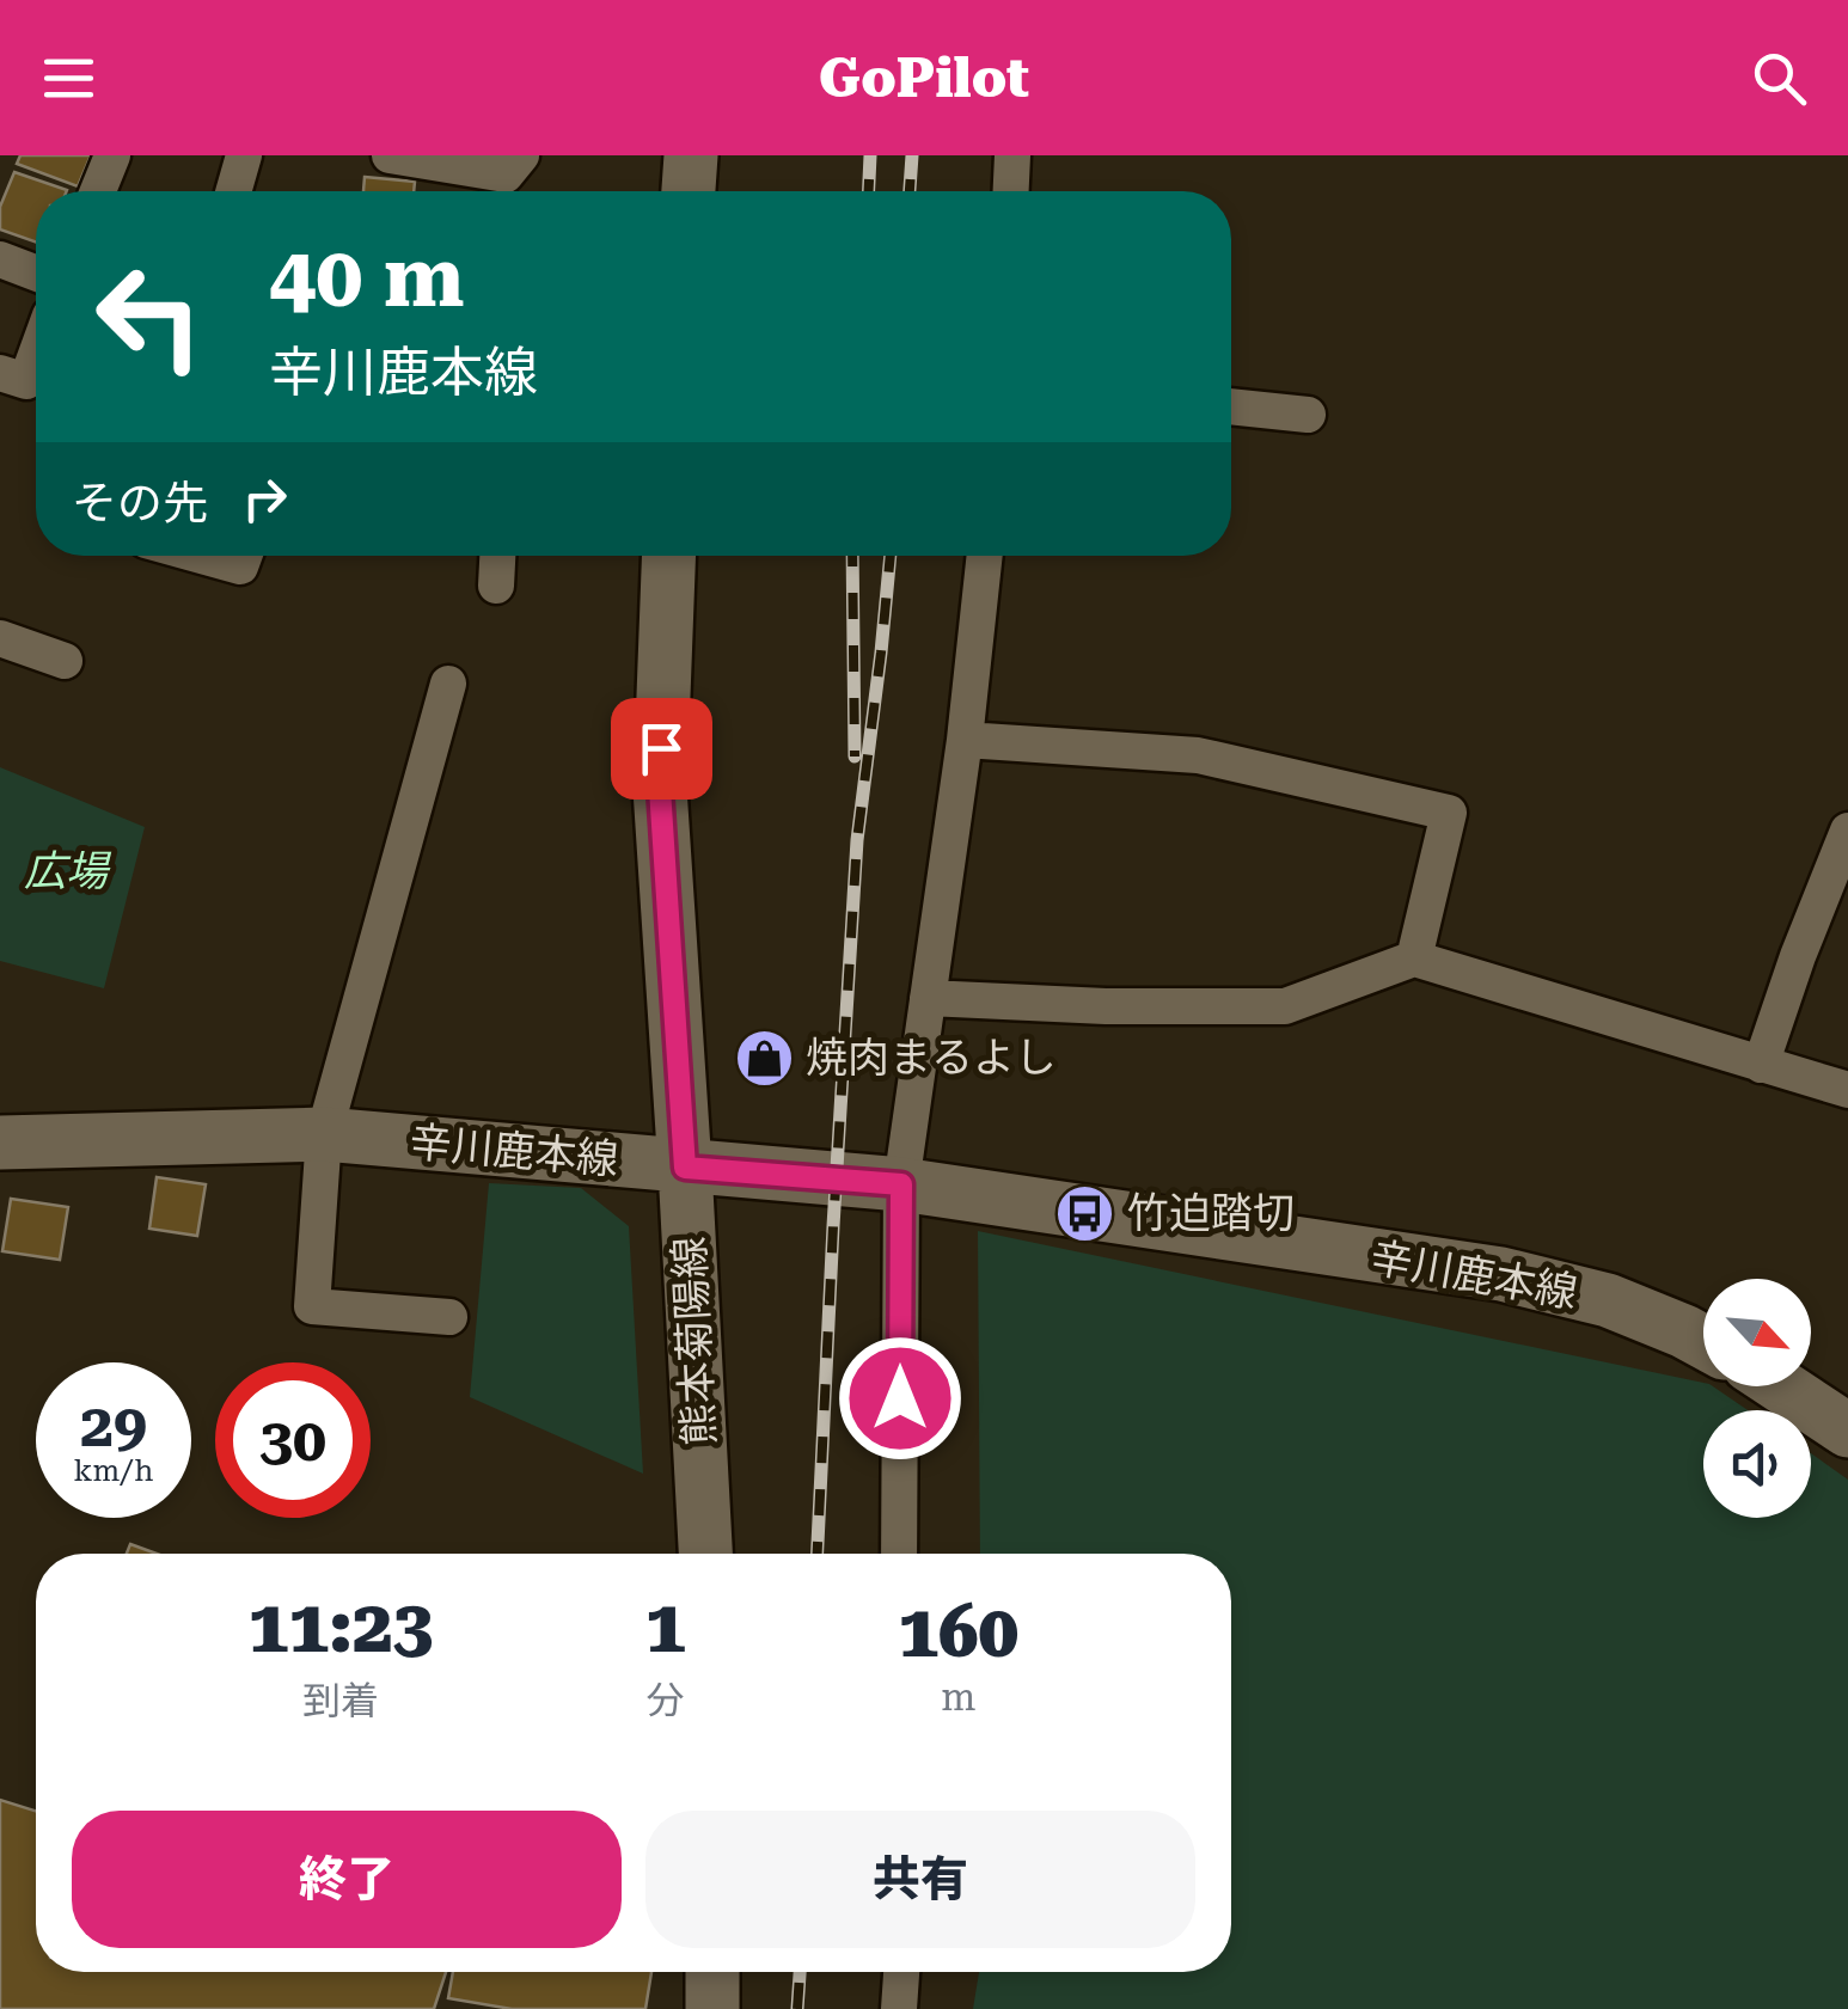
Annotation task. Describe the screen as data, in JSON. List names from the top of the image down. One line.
{"streets":{"main road":["辛川鹿本線","熊本菊陽線"]},"crossings":[["辛川鹿本線","熊本菊陽線"]],"parks":["広場"],"places":{"shop":["焼肉まるよし"],"bus stop":["竹迫踏切"]},"north":"bottom right","page":{"header":"GoPilot","turn":["40 m","辛川鹿本線"],"then":"その先","speed":"29 km/h","limit":"30","eta":["11:23","到着","1","分","160","m"],"buttons":["終了","共有"]}}
